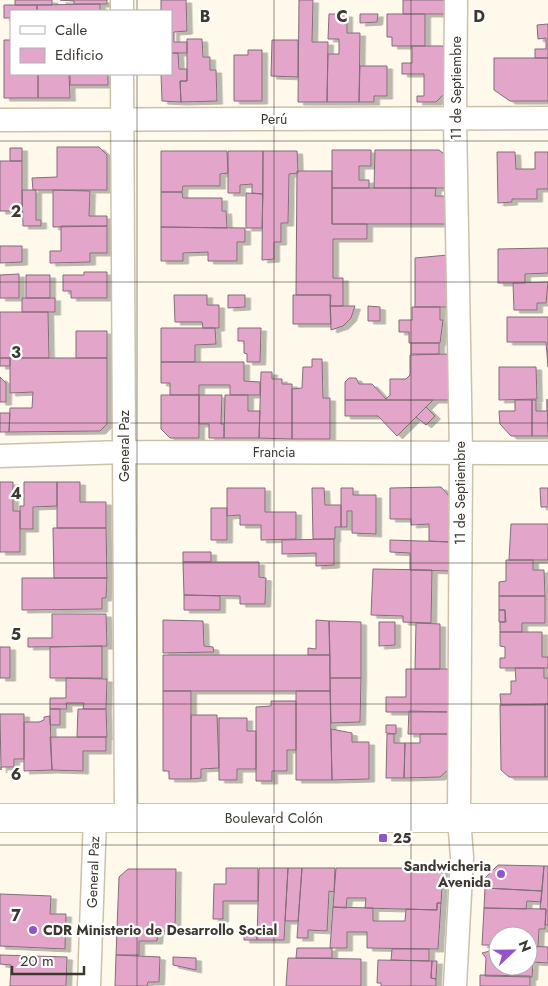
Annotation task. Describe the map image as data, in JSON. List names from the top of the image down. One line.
{"streets":{"main road":["Boulevard Colón"],"street":["11 de Septiembre","Perú","General Paz","Francia"]},"crossings":[["11 de Septiembre","Perú"],["11 de Septiembre","Francia"],["11 de Septiembre","Boulevard Colón"],["Perú","General Paz"],["General Paz","Francia"],["General Paz","Boulevard Colón"]],"places":{"transit":["25"],"other":["Sandwicheria Avenida","CDR Ministerio de Desarrollo Social"]},"legend":["Calle","Edificio"],"scale_bar":"20 m","north":"right","grid":{"columns":["B","C","D"],"rows":["2","3","4","5","6","7"]}}
